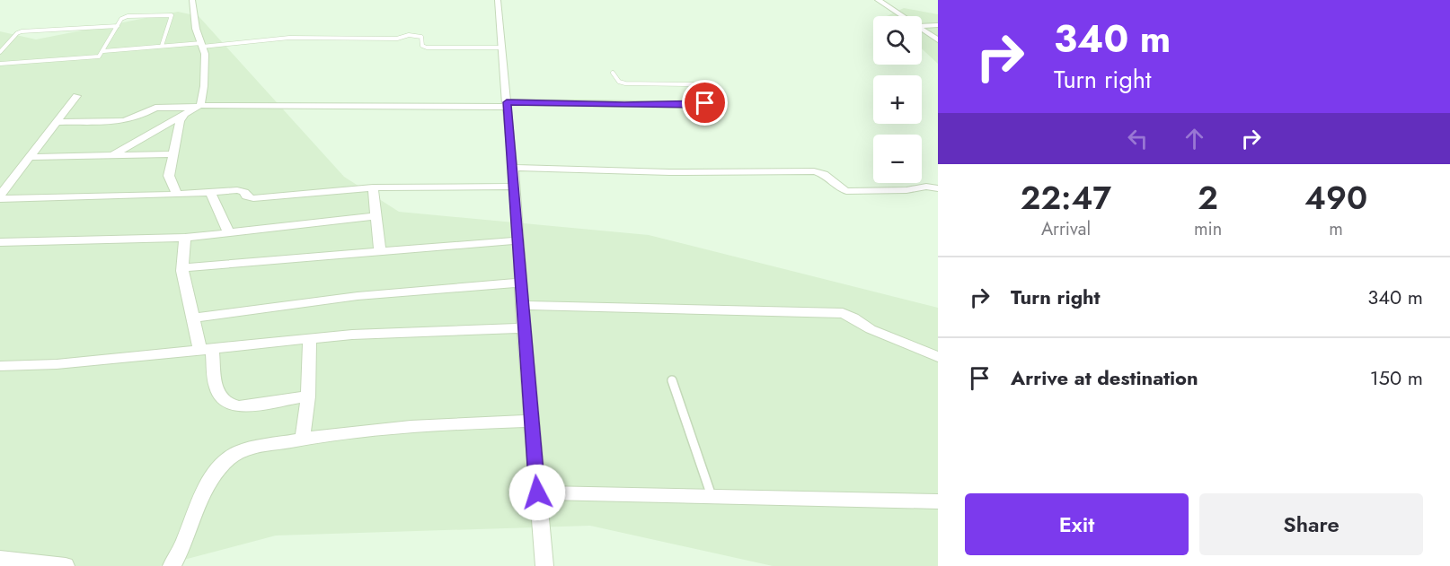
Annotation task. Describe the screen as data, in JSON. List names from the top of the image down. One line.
{"page":{"turn":["340 m","Turn right"],"map_buttons":["+","−"],"eta":["22:47","Arrival","2","min","490","m"],"list":[{"name":"Turn right","value":"340 m"},{"name":"Arrive at destination","value":"150 m"}],"buttons":["Exit","Share"]}}
